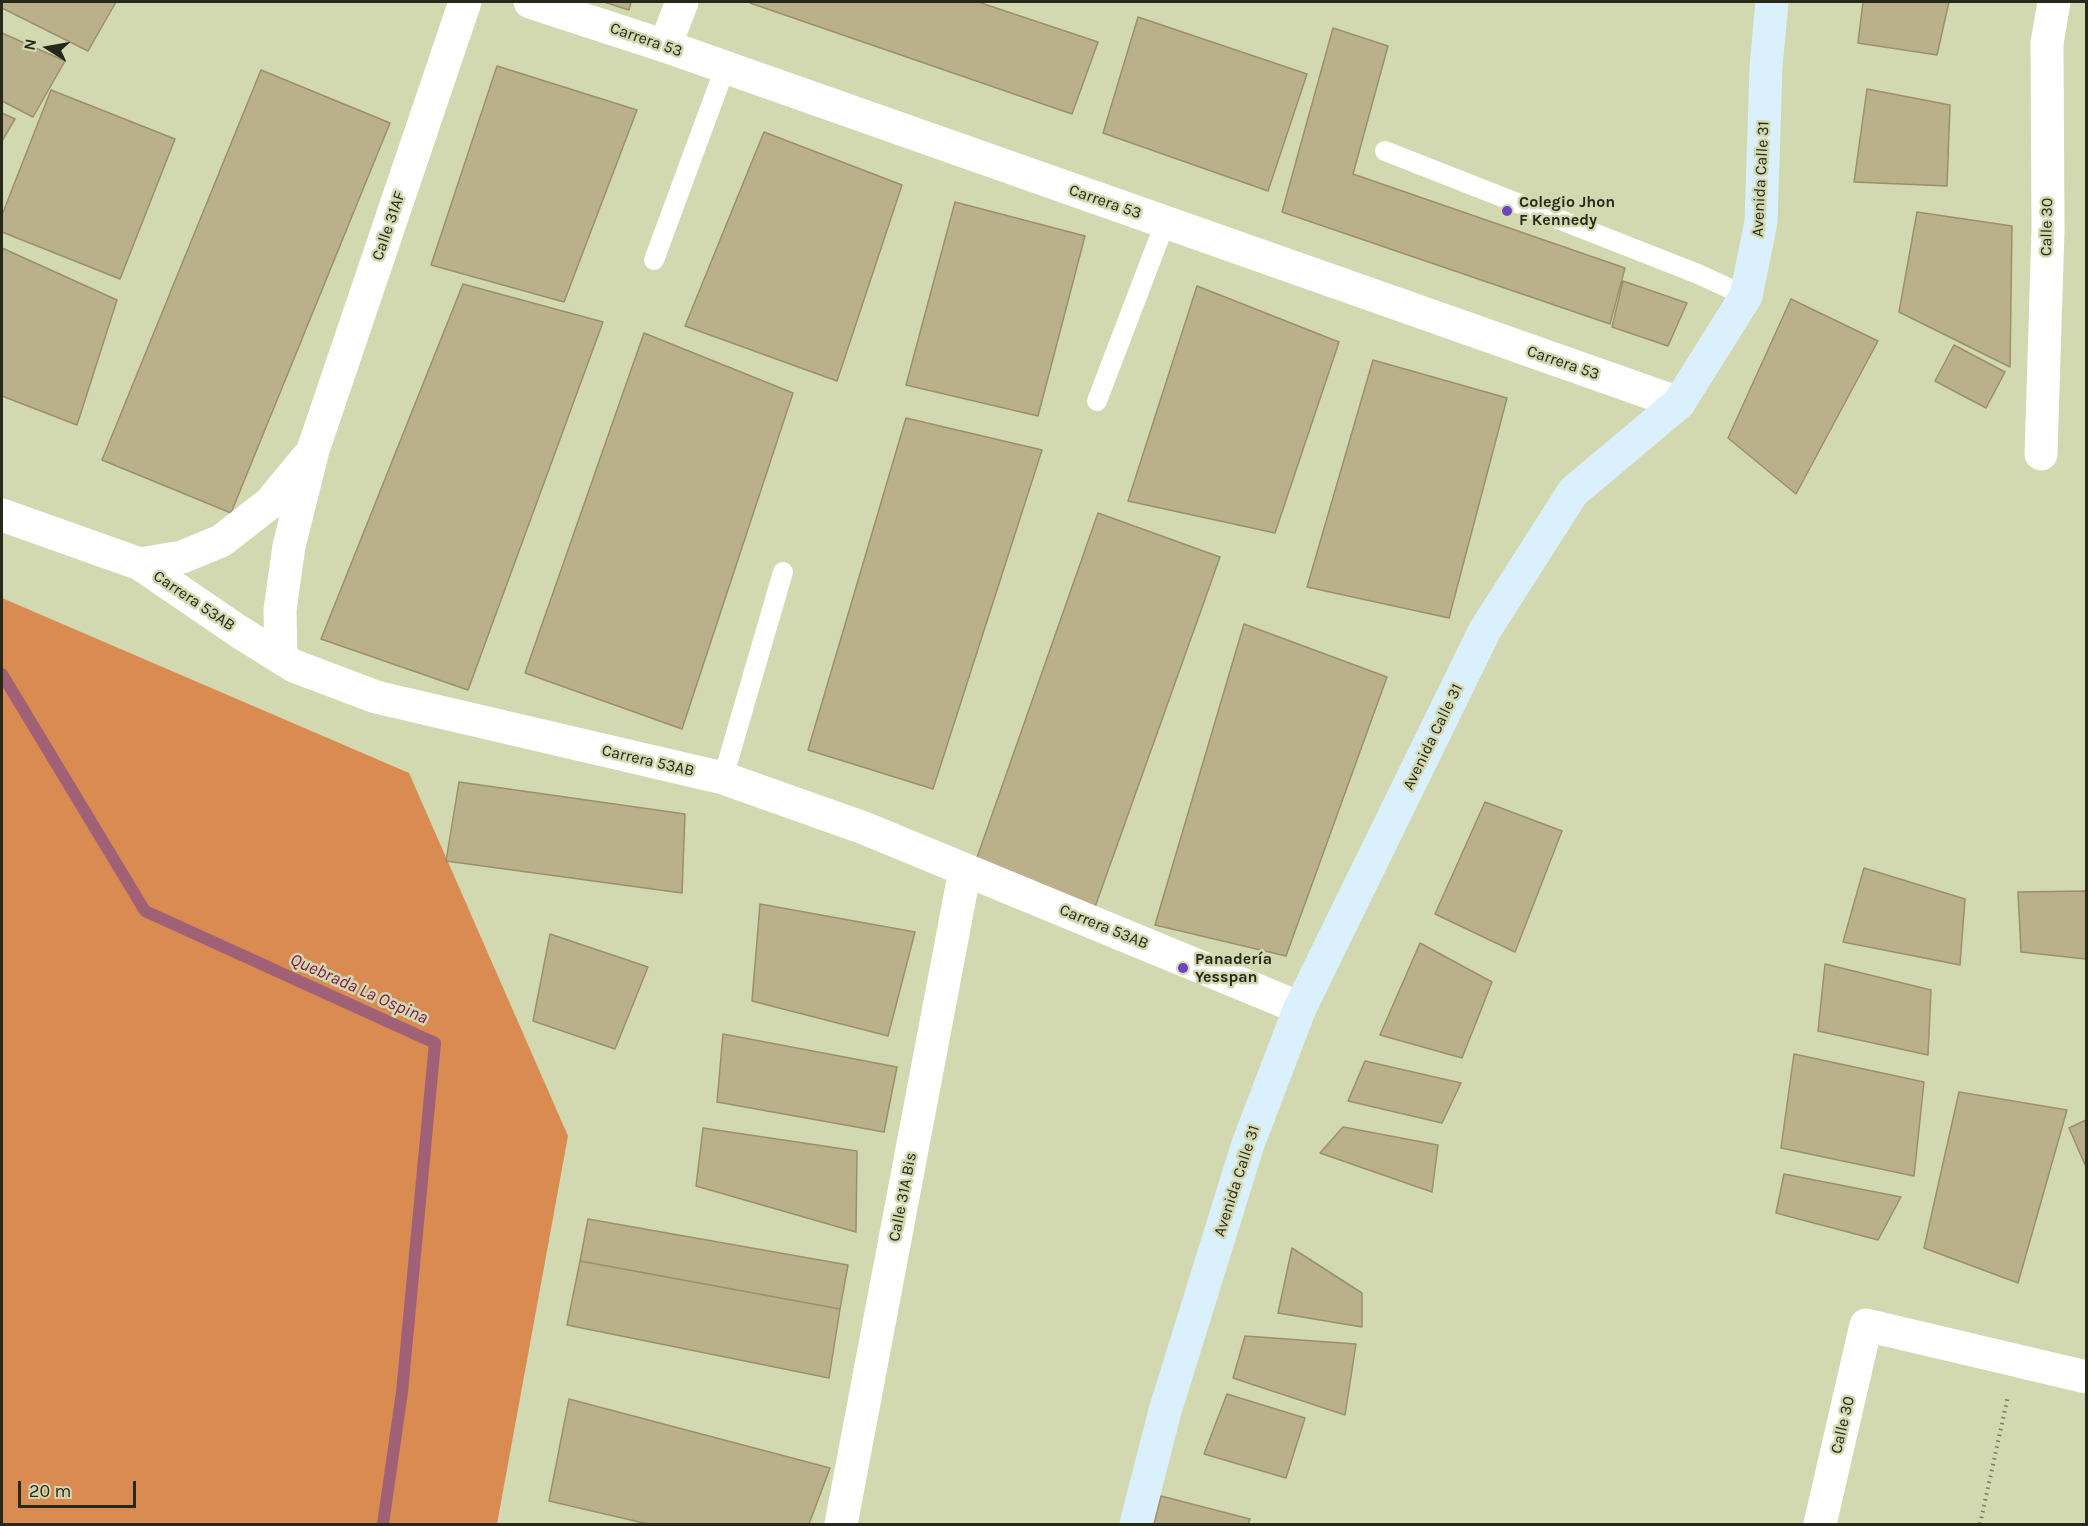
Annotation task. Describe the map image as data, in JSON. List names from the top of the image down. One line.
{"streets":{"street":["Carrera 53","Avenida Calle 31","Calle 31AF","Calle 30","Carrera 53AB","Calle 31A Bis"]},"crossings":[["Carrera 53","Avenida Calle 31"],["Avenida Calle 31","Carrera 53AB"],["Calle 31AF","Carrera 53AB"],["Carrera 53AB","Calle 31A Bis"]],"water":["Quebrada La Ospina"],"places":["Colegio Jhon F Kennedy","Panadería Yesspan"],"scale_bar":"20 m","north":"left"}
